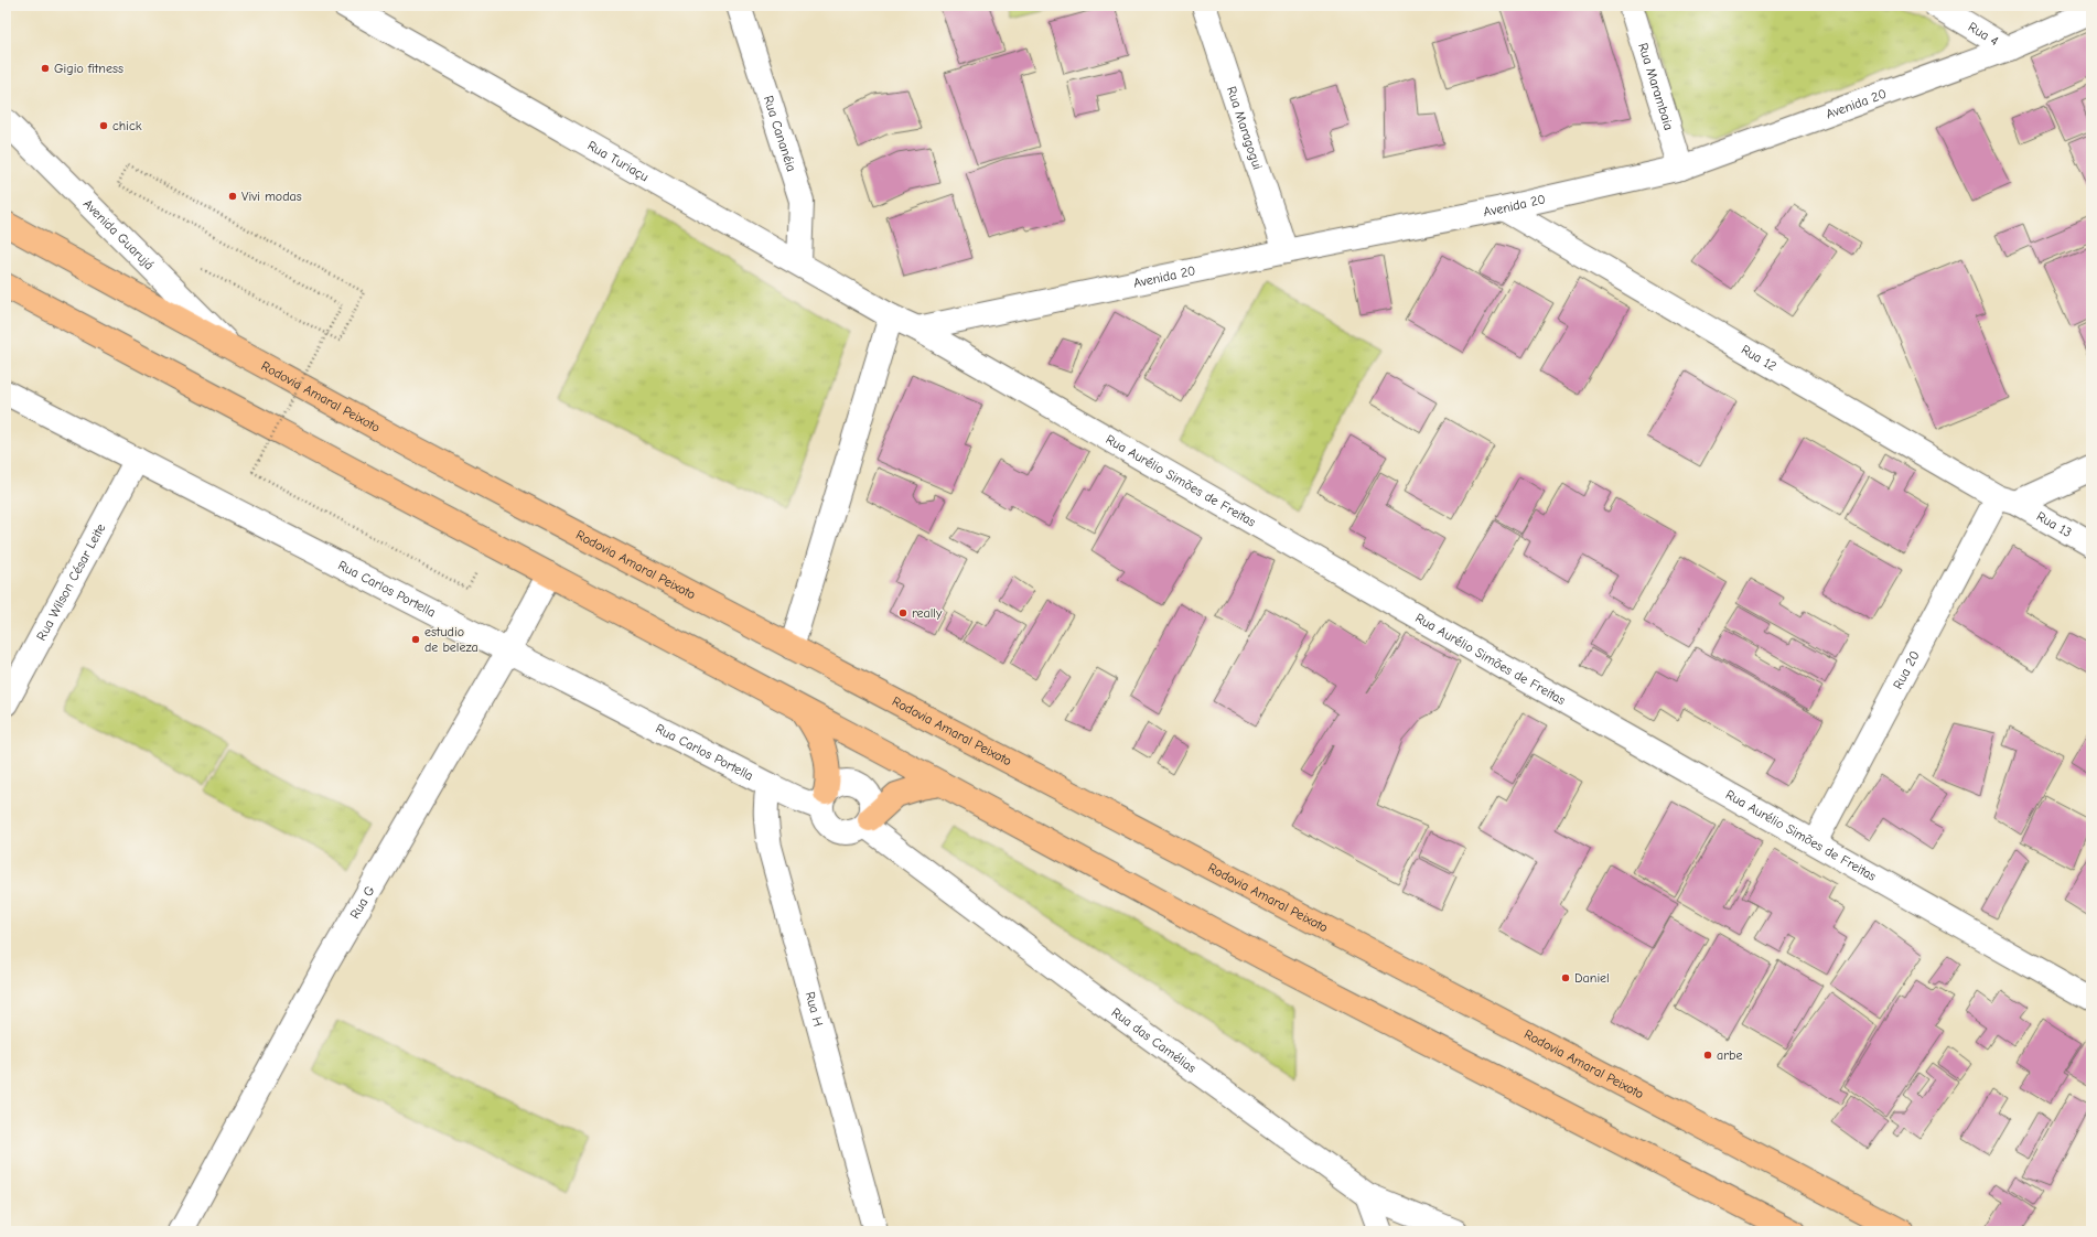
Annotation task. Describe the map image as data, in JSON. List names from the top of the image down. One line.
{"streets":{"highway":["Rodovia Amaral Peixoto"],"street":["Rua 4","Rua Marambaia","Avenida 20","Rua Maragogui","Rua Cananéia","Rua Turiaçu","Avenida Guarujá","Rua 12","Rua Aurélio Simões de Freitas","Rua 13","Rua Wilson César Leite","Rua Carlos Portella","Rua 20","Rua G","Rua H","Rua das Camélias"]},"crossings":[["Rua 4","Avenida 20"],["Rua Marambaia","Avenida 20"],["Avenida 20","Rua Maragogui"],["Avenida 20","Rua 12"],["Avenida 20","Rua Aurélio Simões de Freitas"],["Rua Cananéia","Rua Turiaçu"],["Rua Turiaçu","Rua Aurélio Simões de Freitas"],["Avenida Guarujá","Rodovia Amaral Peixoto"],["Rua 12","Rua 13"],["Rua 12","Rua 20"],["Rua Aurélio Simões de Freitas","Rua 20"],["Rua 13","Rua 20"],["Rua Wilson César Leite","Rua Carlos Portella"],["Rua Carlos Portella","Rua G"],["Rua Carlos Portella","Rua H"]],"places":["Gigio fitness","chick","Vivi modas","really","estudio de beleza","Daniel","arbe"]}
